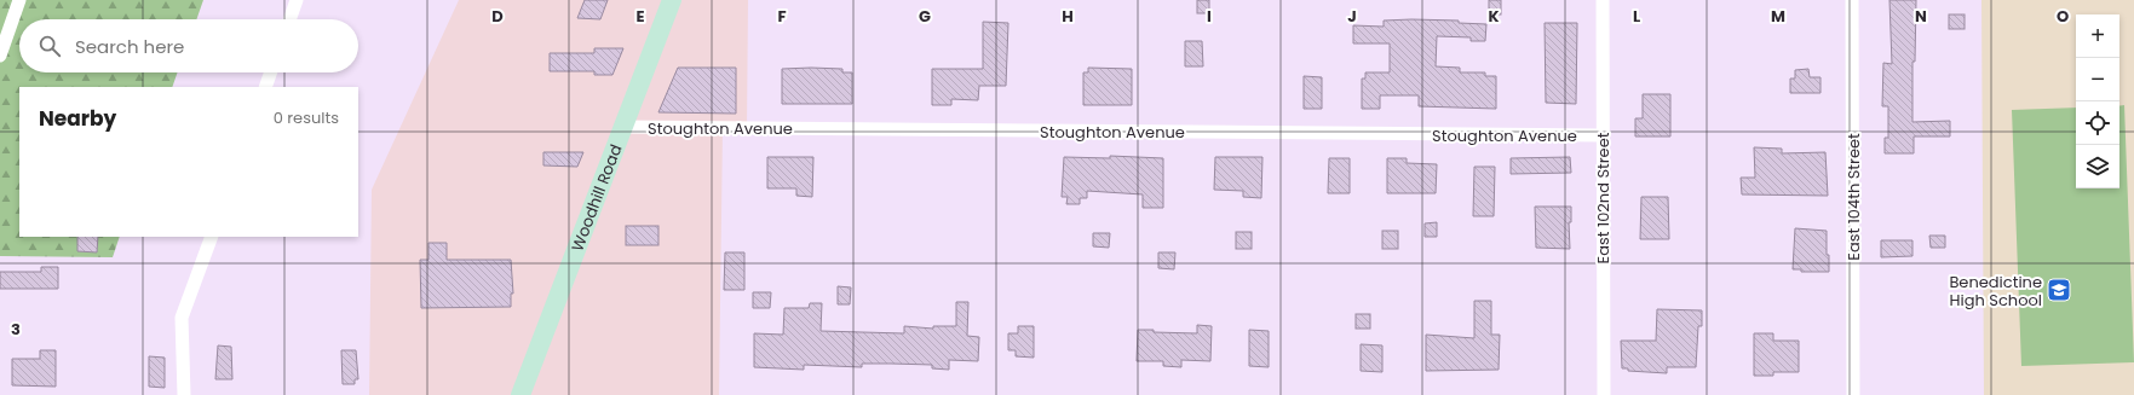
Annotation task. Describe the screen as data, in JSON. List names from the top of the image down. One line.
{"streets":{"main road":["Woodhill Road"],"street":["Stoughton Avenue","East 104th Street","East 102nd Street"]},"crossings":[["Stoughton Avenue","Woodhill Road"],["Stoughton Avenue","East 102nd Street"]],"places":{"school or university":["Benedictine High School"]},"page":{"map_buttons":["+","−"],"search":"Search here","heading":["Nearby","0 results"]},"grid":{"columns":["D","E","F","G","H","I","J","K","L","M","N","O"],"rows":["3"]}}
